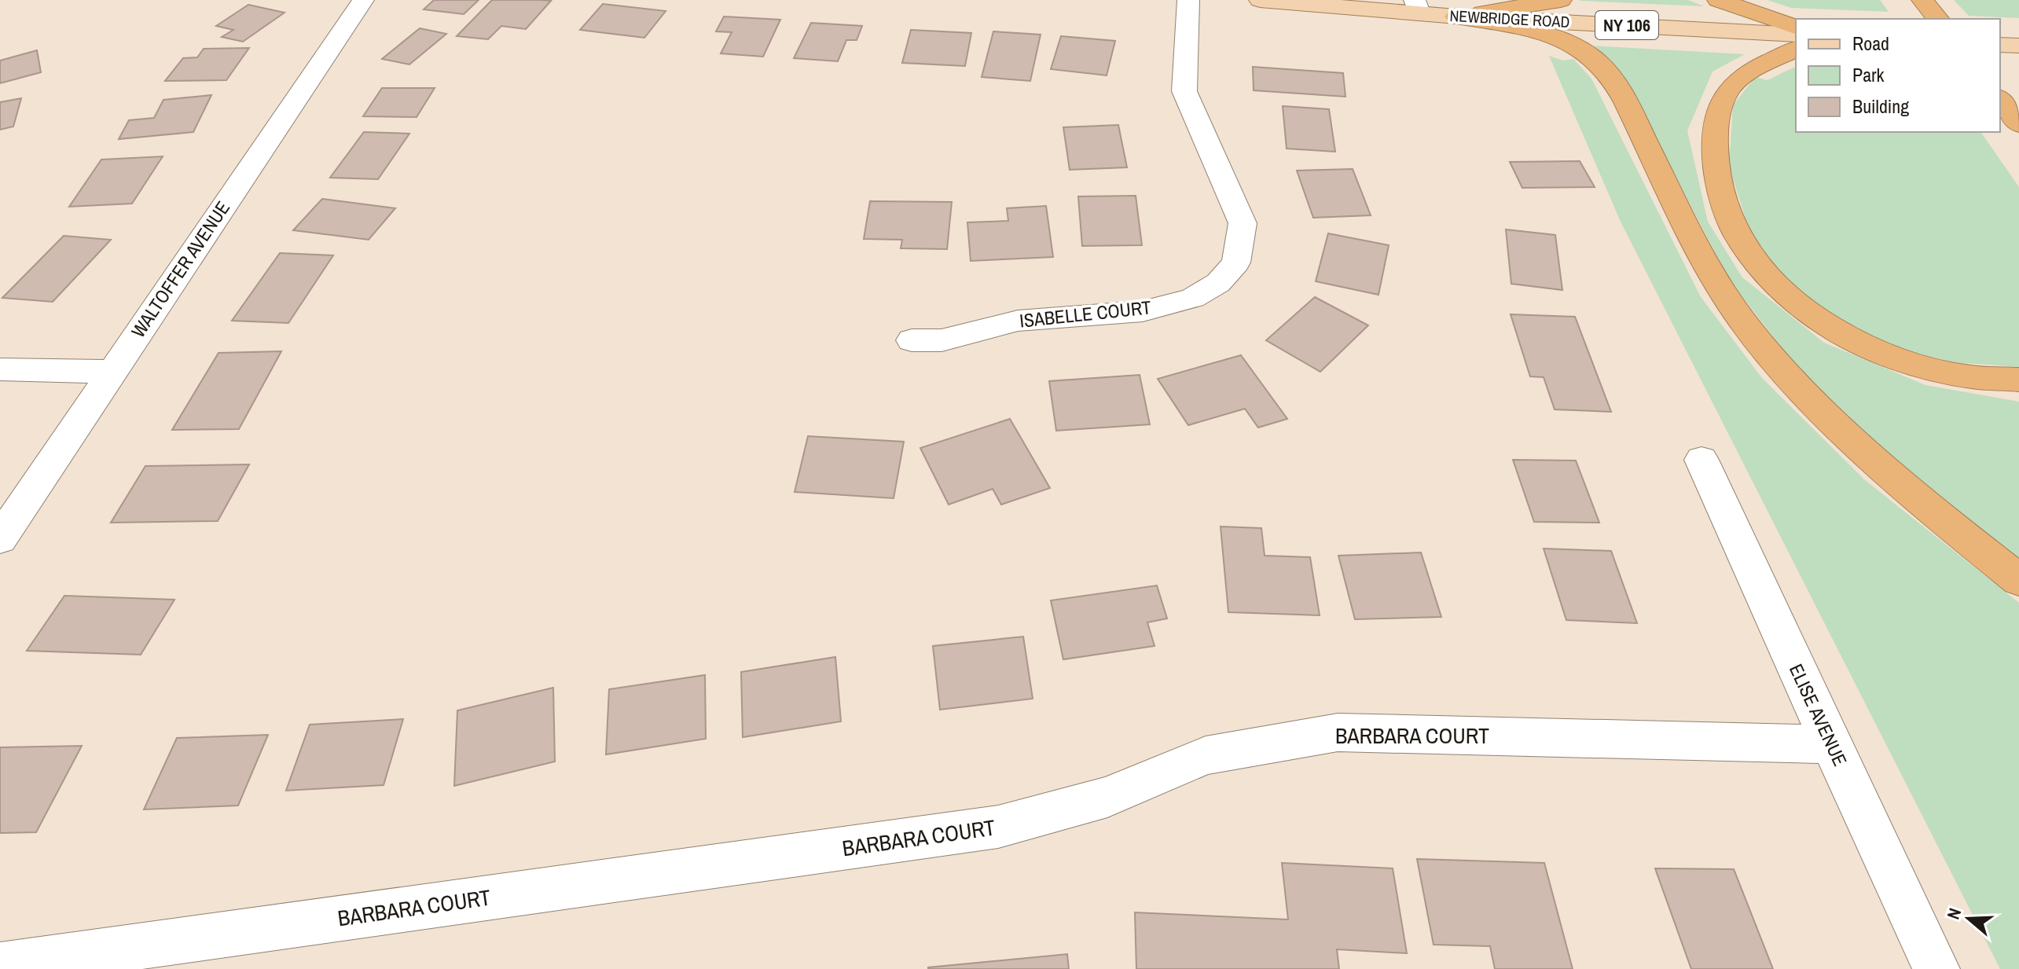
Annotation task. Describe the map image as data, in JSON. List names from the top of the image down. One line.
{"streets":{"main road":["NEWBRIDGE ROAD","NY 106"],"street":["WALTOFFER AVENUE","ISABELLE COURT","ELISE AVENUE","BARBARA COURT"]},"crossings":[["ELISE AVENUE","BARBARA COURT"]],"legend":["Road","Park","Building"],"north":"left"}
